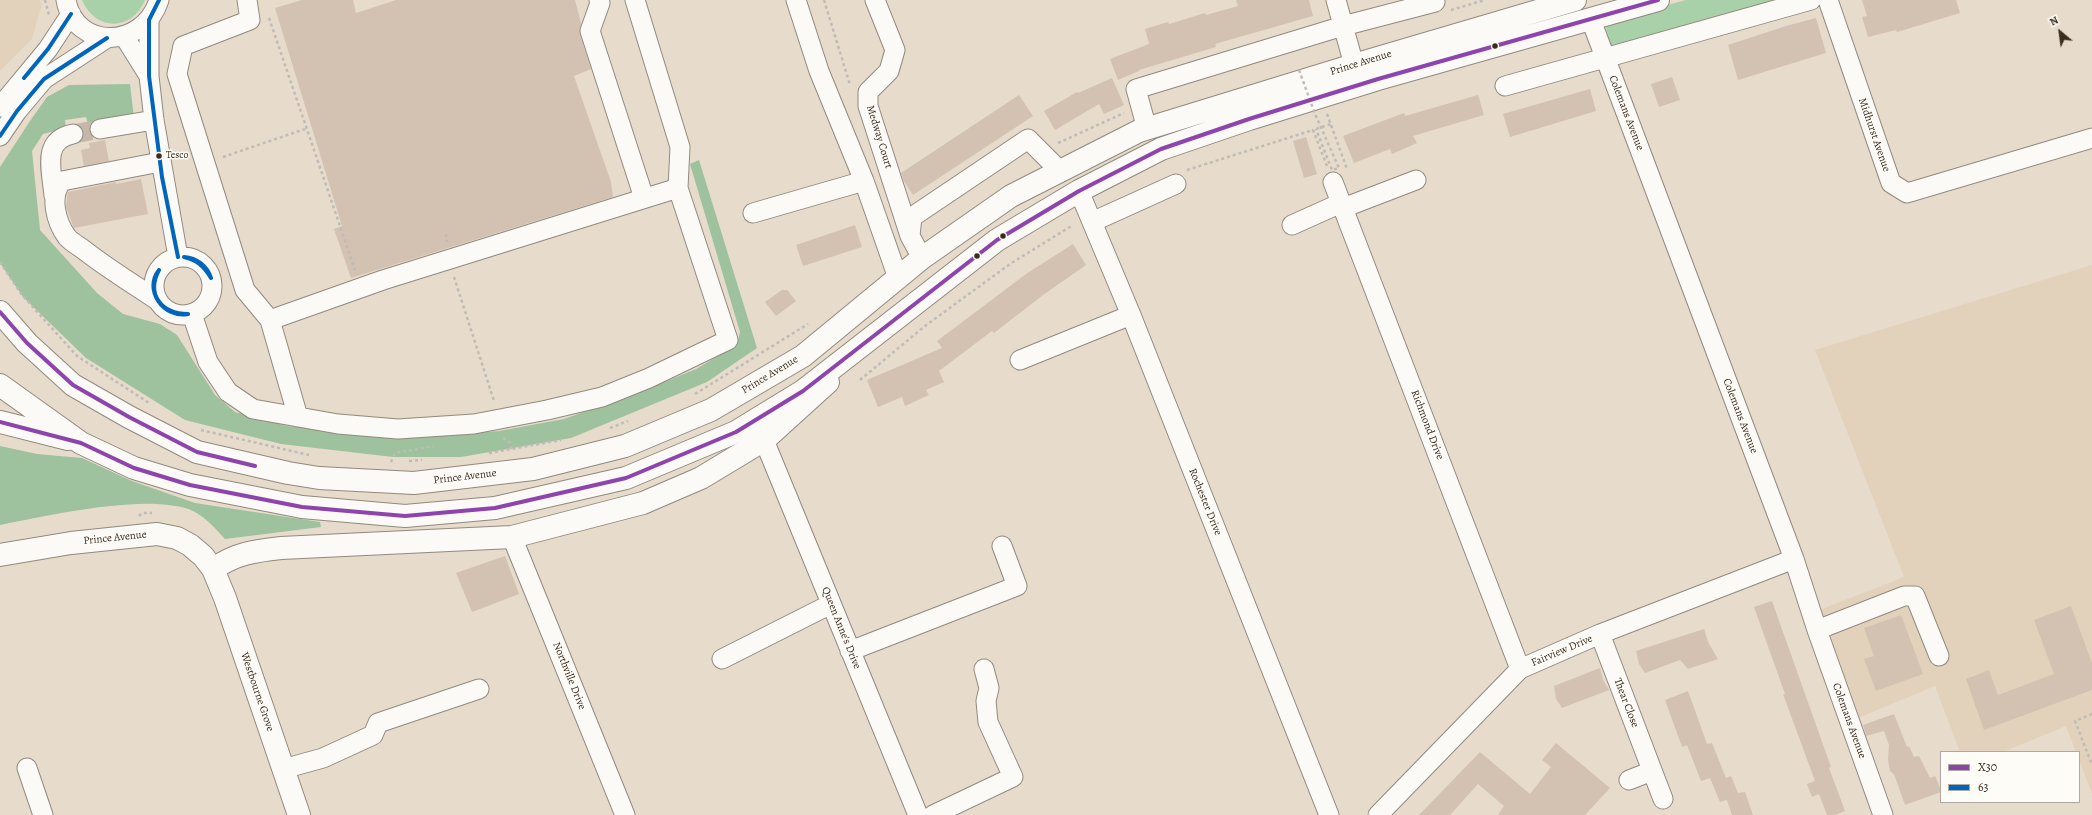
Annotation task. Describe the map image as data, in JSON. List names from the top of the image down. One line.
{"streets":{"main road":["Prince Avenue","Westbourne Grove"],"street":["Colemans Avenue","Midhurst Avenue","Medway Court","Richmond Drive","Rochester Drive","Queen Anne's Drive","Fairview Drive","Northville Drive","Thear Close"]},"crossings":[["Prince Avenue","Colemans Avenue"],["Prince Avenue","Rochester Drive"],["Prince Avenue","Queen Anne's Drive"],["Prince Avenue","Northville Drive"],["Prince Avenue","Westbourne Grove"],["Colemans Avenue","Fairview Drive"],["Richmond Drive","Fairview Drive"],["Fairview Drive","Thear Close"]],"places":["Tesco"],"lines":["transit line X30","transit line 63"],"legend":["X30","63"],"north":"top left"}
